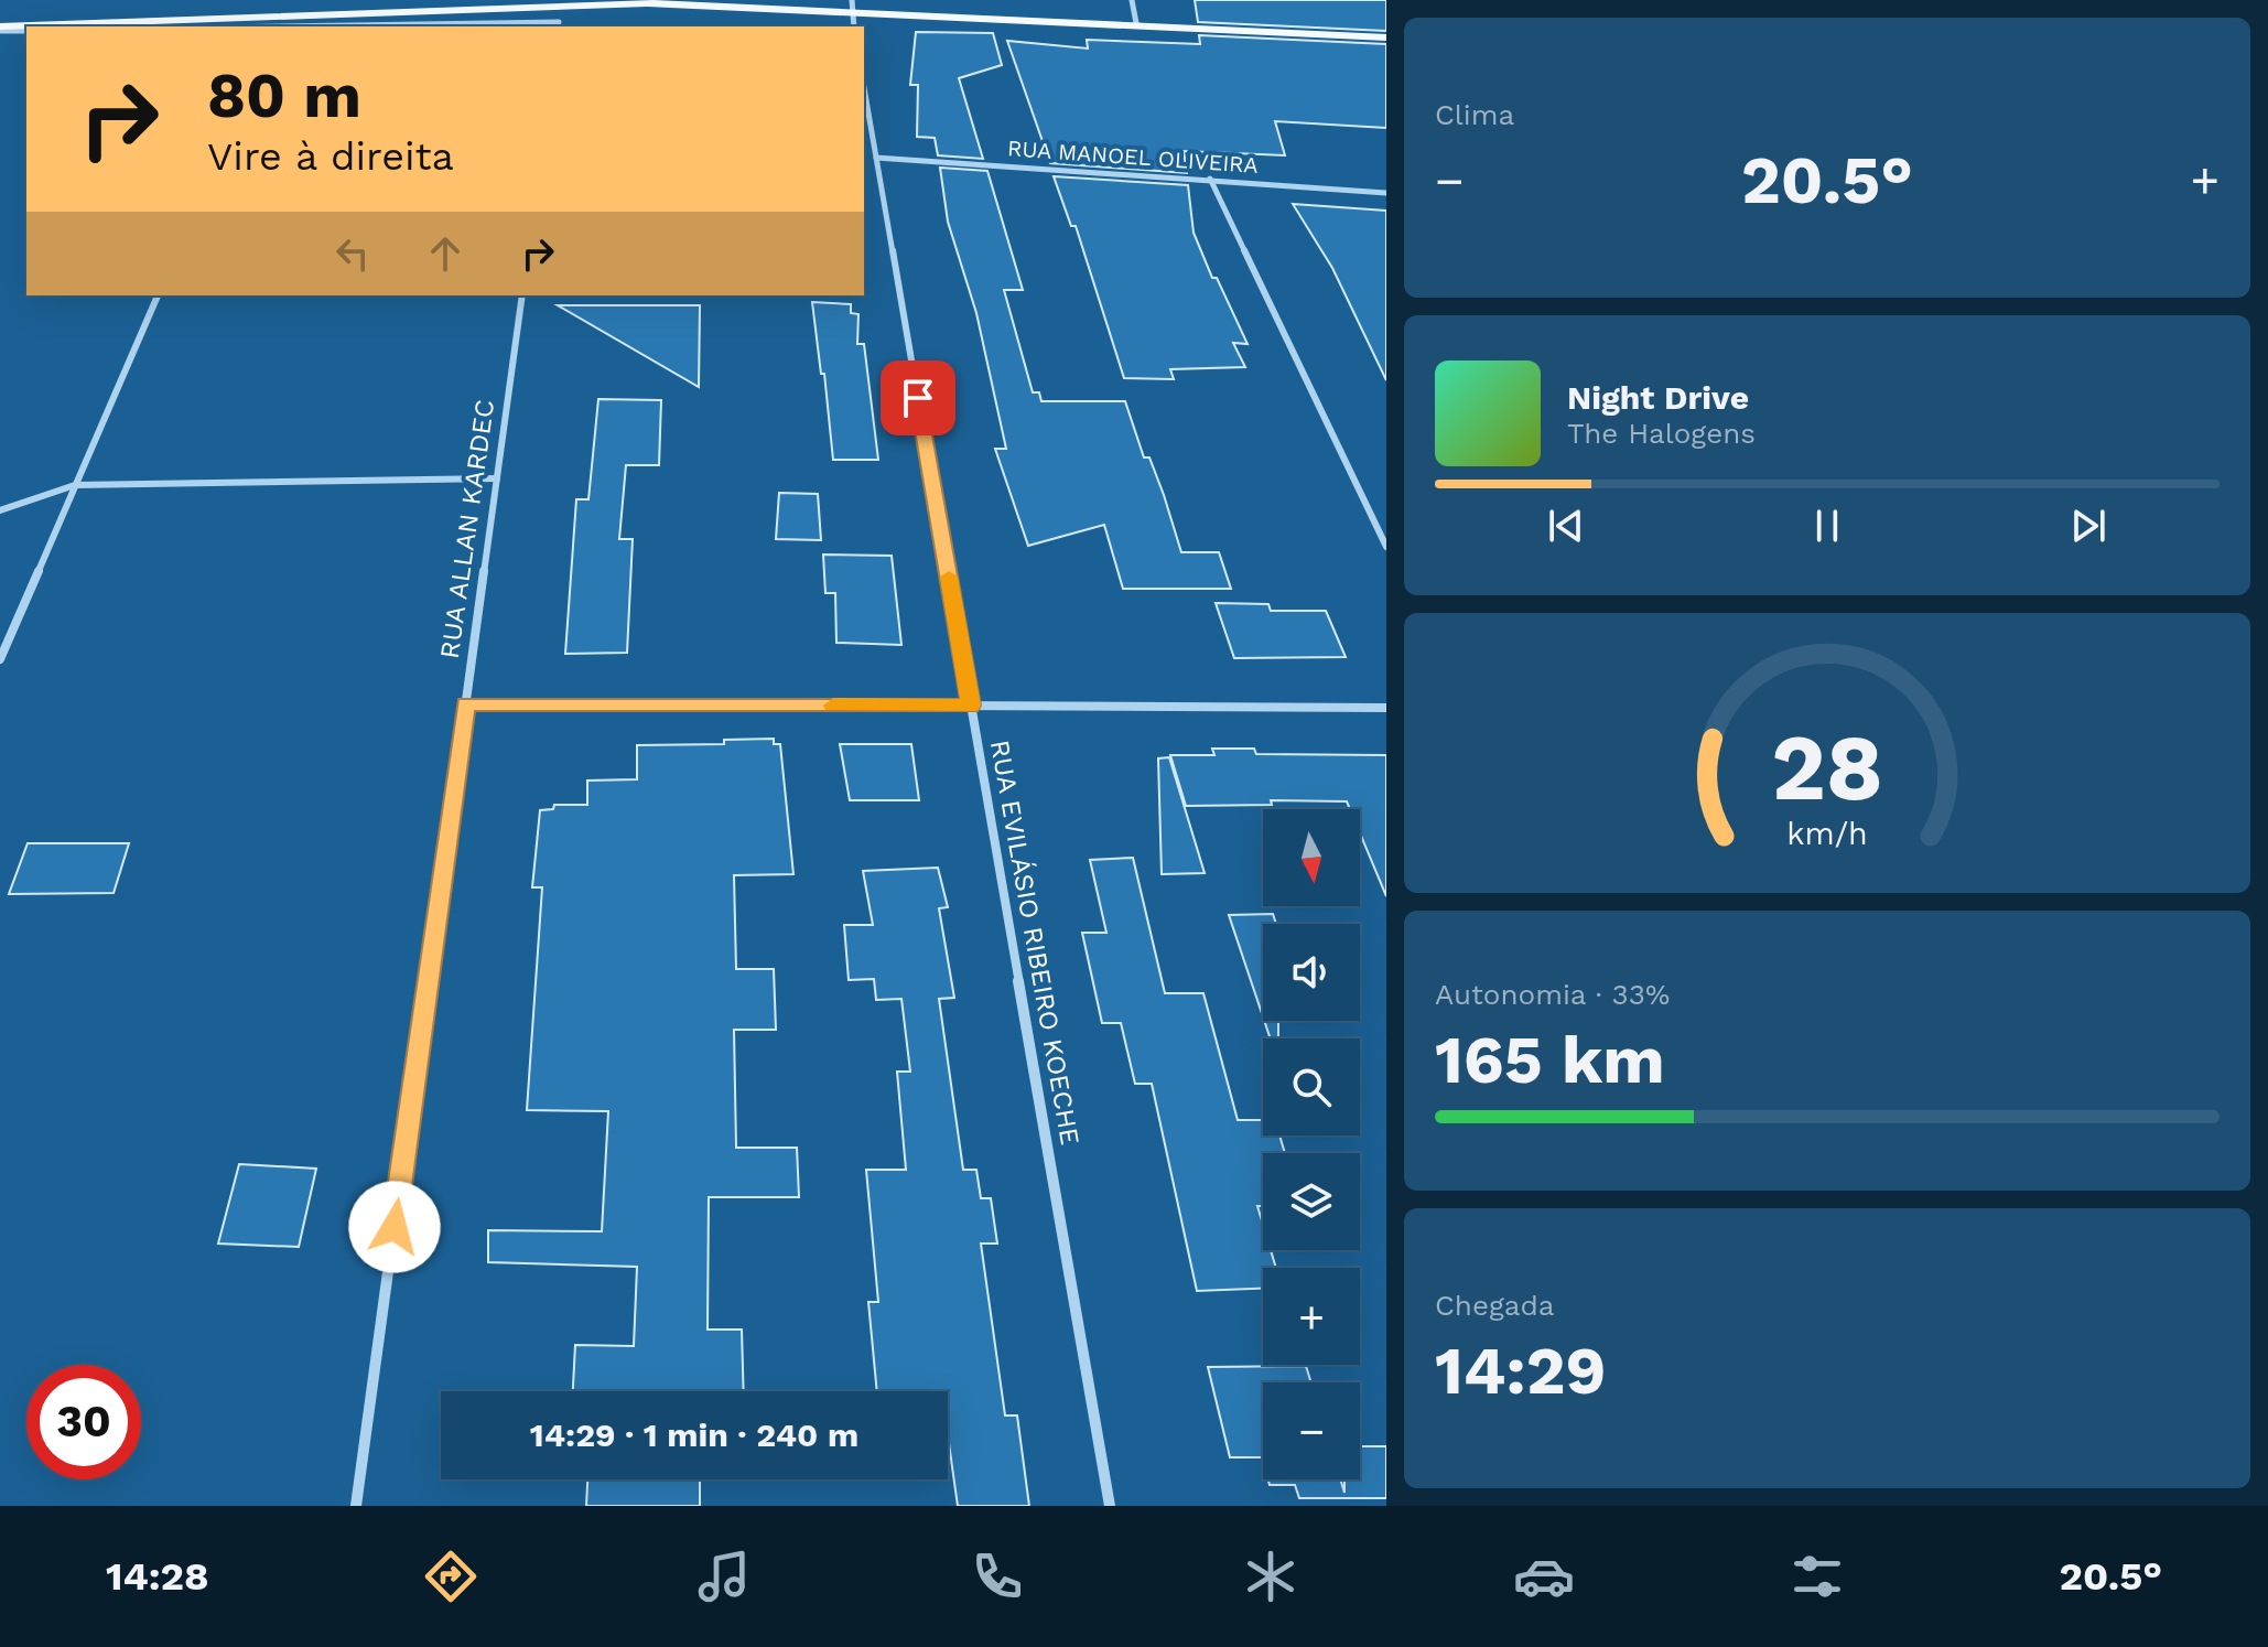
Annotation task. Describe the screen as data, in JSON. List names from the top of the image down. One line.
{"streets":{"street":["RUA MANOEL OLIVEIRA","RUA ALLAN KARDEC","RUA EVILÁSIO RIBEIRO KOECHE"]},"crossings":[["RUA MANOEL OLIVEIRA","RUA EVILÁSIO RIBEIRO KOECHE"]],"north":"bottom","page":{"tile":["Clima",["Autonomia · 33%","165 km"],["Chegada","14:29"]],"turn":["80 m","Vire à direita"],"heat":["−","20.5°","+"],"song":["Night Drive","The Halogens"],"map_buttons":["+","−"],"limit":"30","trip":"14:29 · 1 min · 240 m","tabs":["14:28","20.5°"],"gauge":["28","km/h"]}}
